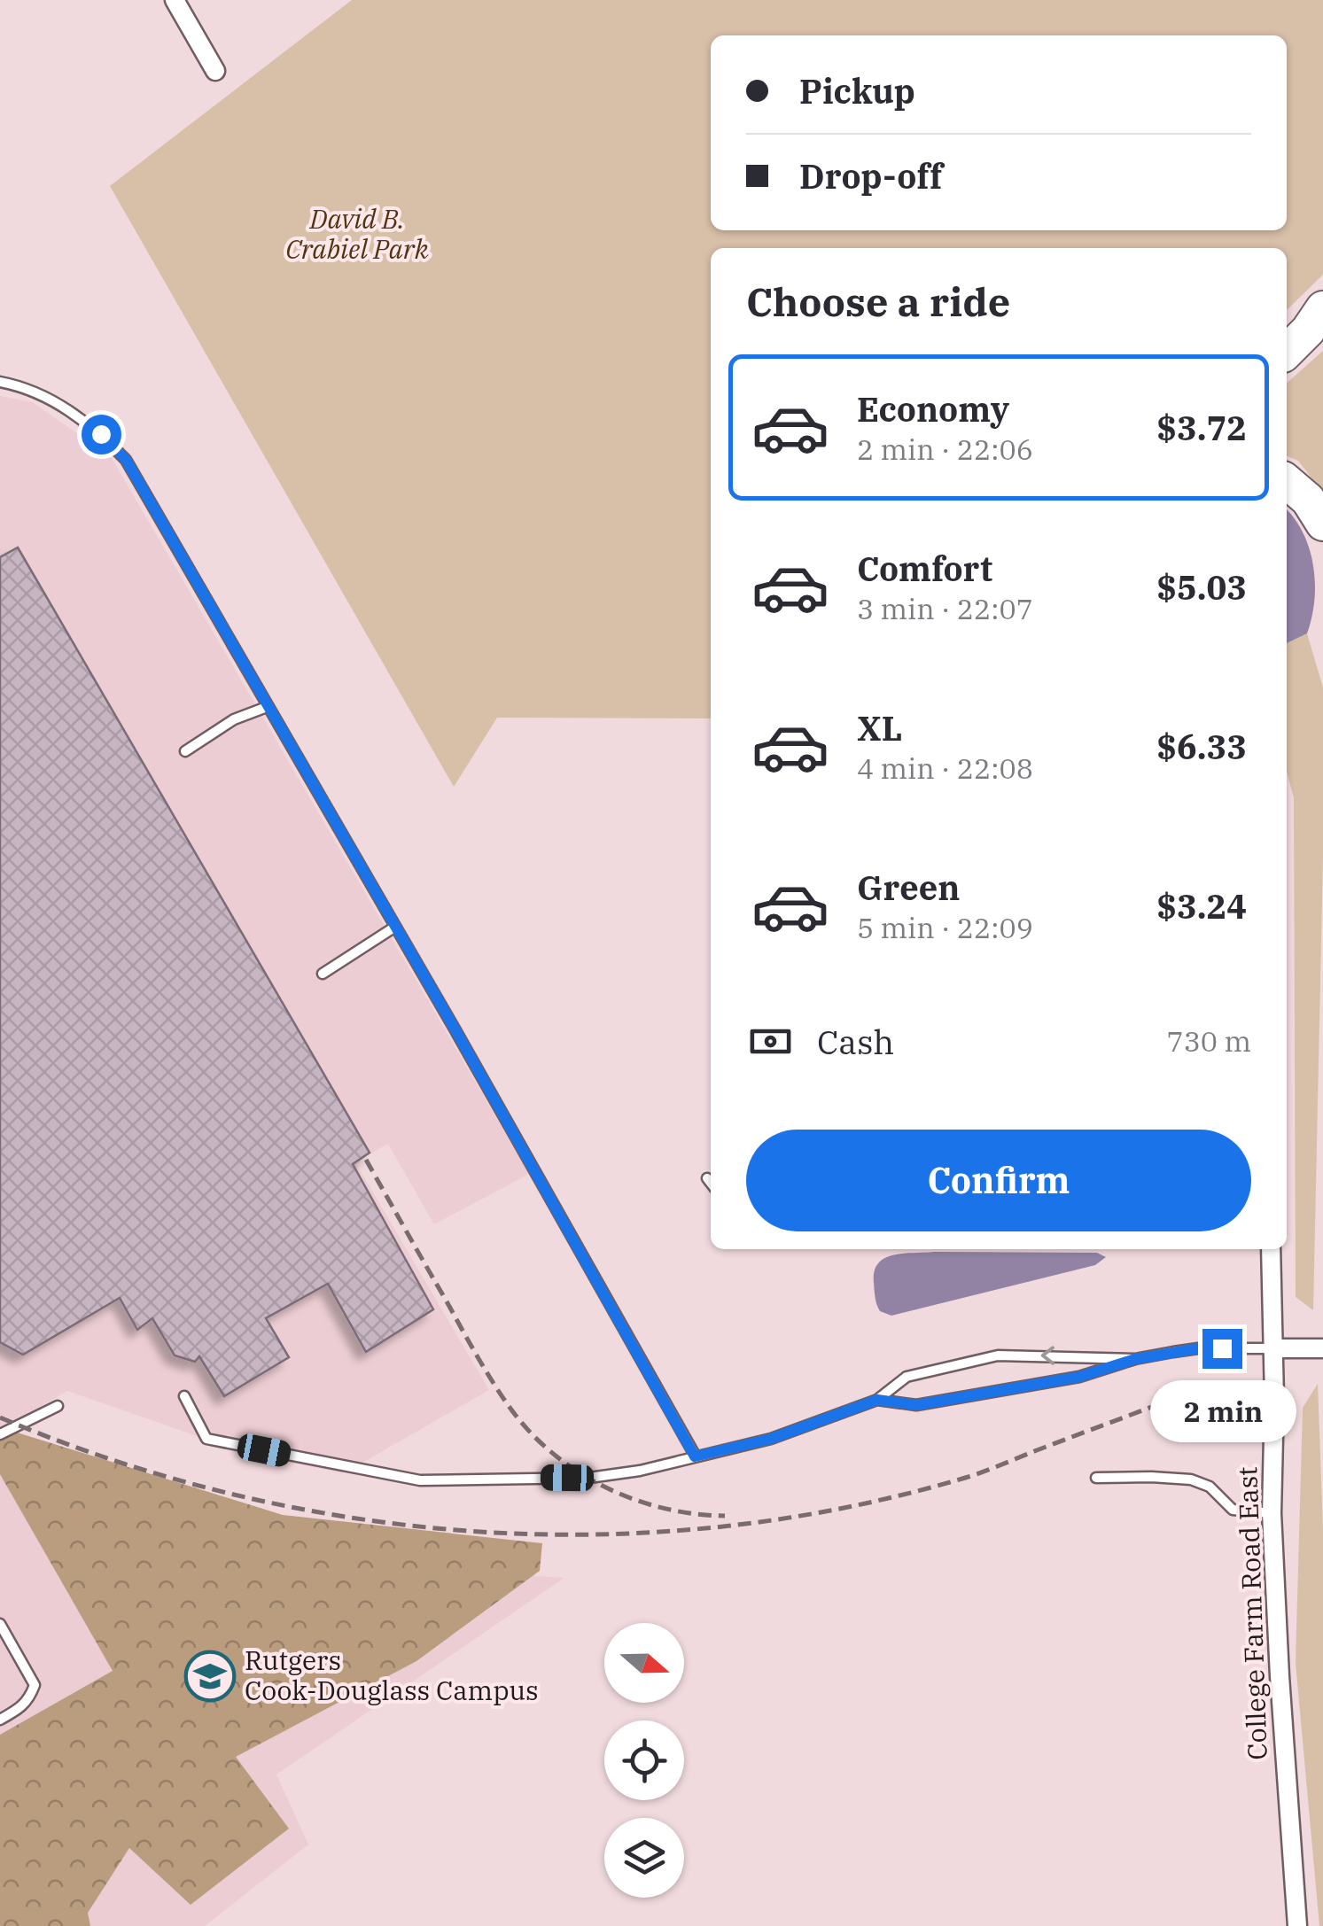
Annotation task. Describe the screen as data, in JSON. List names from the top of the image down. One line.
{"streets":{"street":["College Farm Road East"]},"parks":["David B. Crabiel Park"],"places":{"school or university":["Rutgers Cook-Douglass Campus"]},"north":"right","page":{"banner":["Pickup","Drop-off"],"heading":"Choose a ride","list":[{"name":"Economy","note":"2 min · 22:06","value":"$3.72"},{"name":"Comfort","note":"3 min · 22:07","value":"$5.03"},{"name":"XL","note":"4 min · 22:08","value":"$6.33"},{"name":"Green","note":"5 min · 22:09","value":"$3.24"}],"pay":["Cash","730 m"],"buttons":"Confirm","bubble":"2 min"}}
